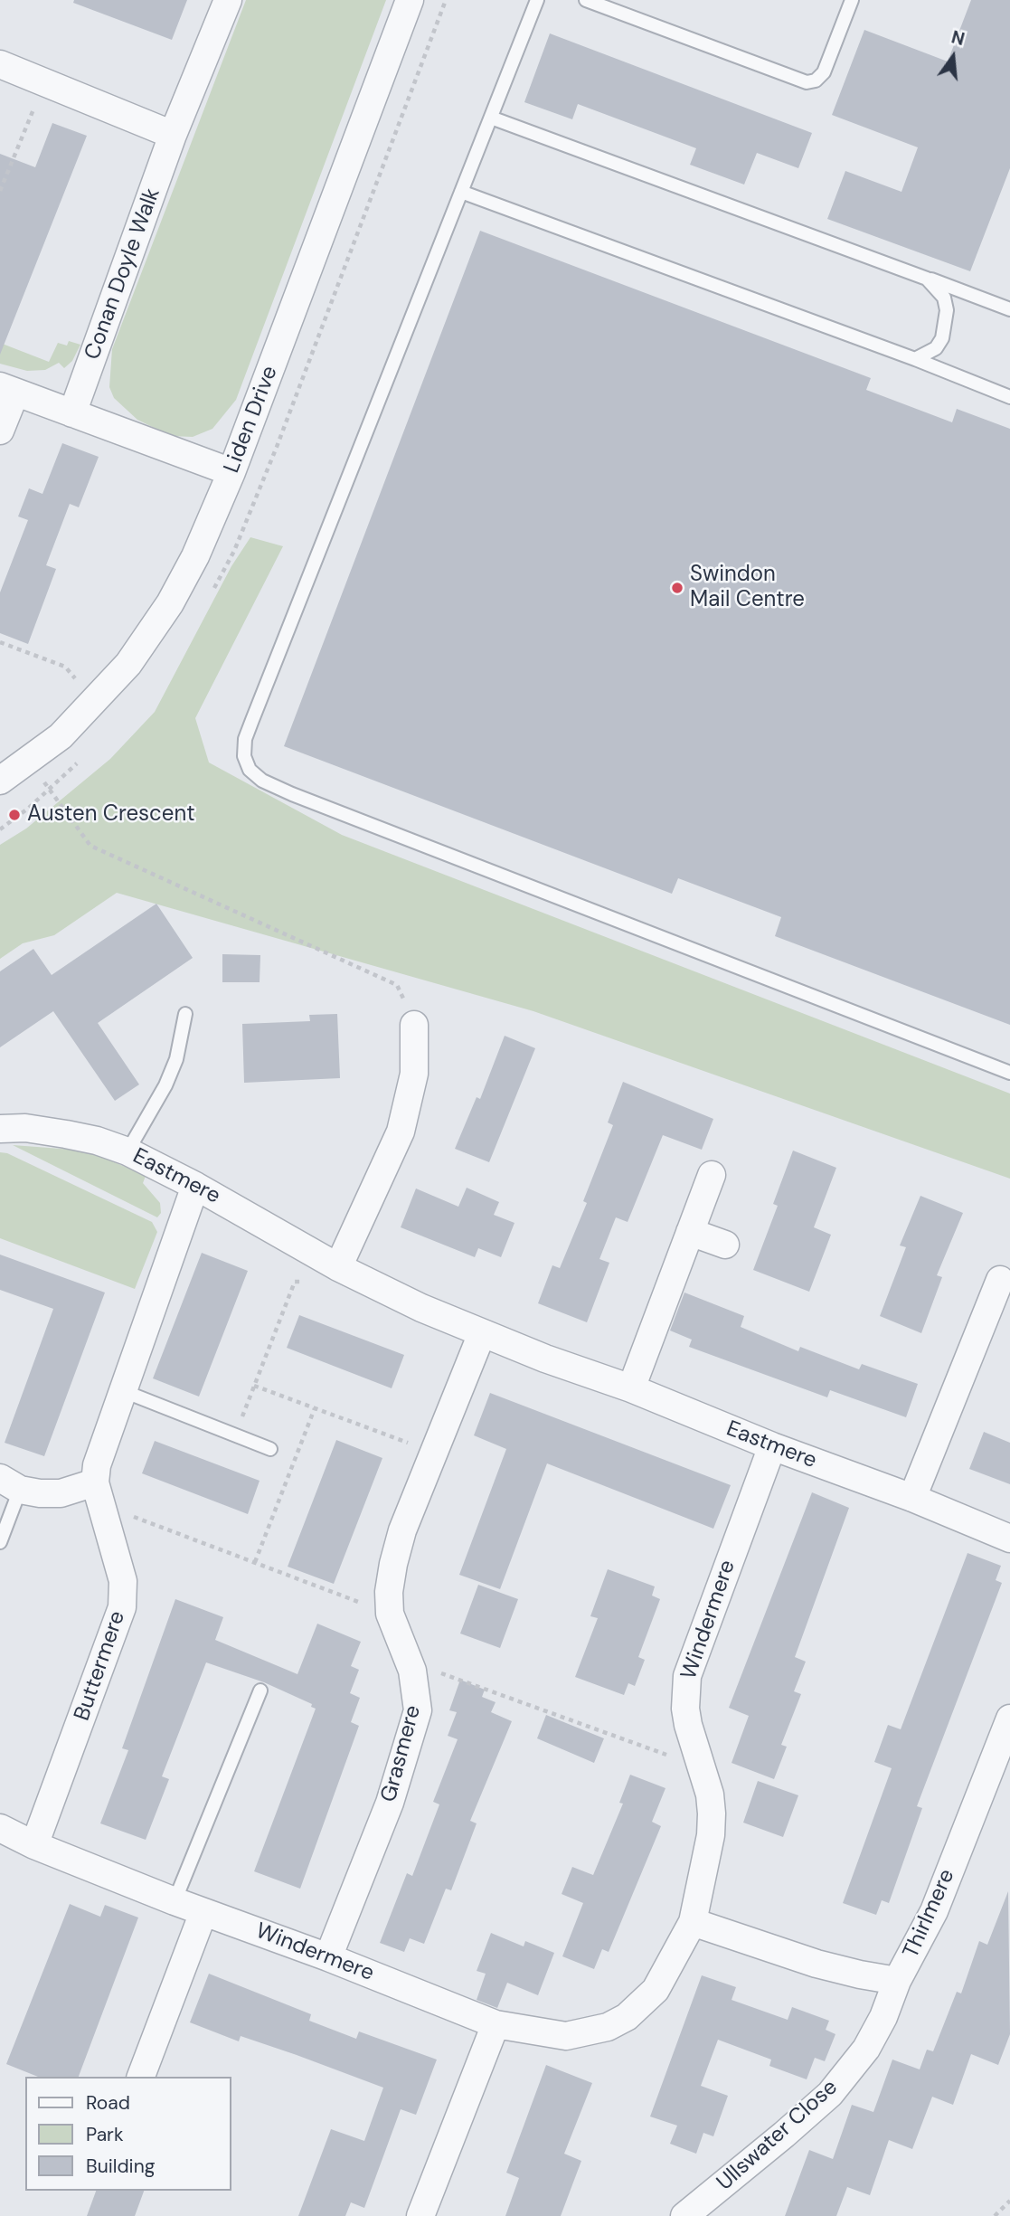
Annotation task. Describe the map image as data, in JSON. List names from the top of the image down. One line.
{"streets":{"street":["Conan Doyle Walk","Liden Drive","Eastmere","Windermere","Buttermere","Grasmere","Thirlmere","Ullswater Close"]},"crossings":[["Eastmere","Windermere"],["Eastmere","Buttermere"],["Eastmere","Grasmere"],["Windermere","Buttermere"],["Windermere","Grasmere"],["Windermere","Thirlmere"],["Thirlmere","Ullswater Close"]],"places":["Swindon Mail Centre","Austen Crescent"],"legend":["Road","Park","Building"],"north":"top"}
